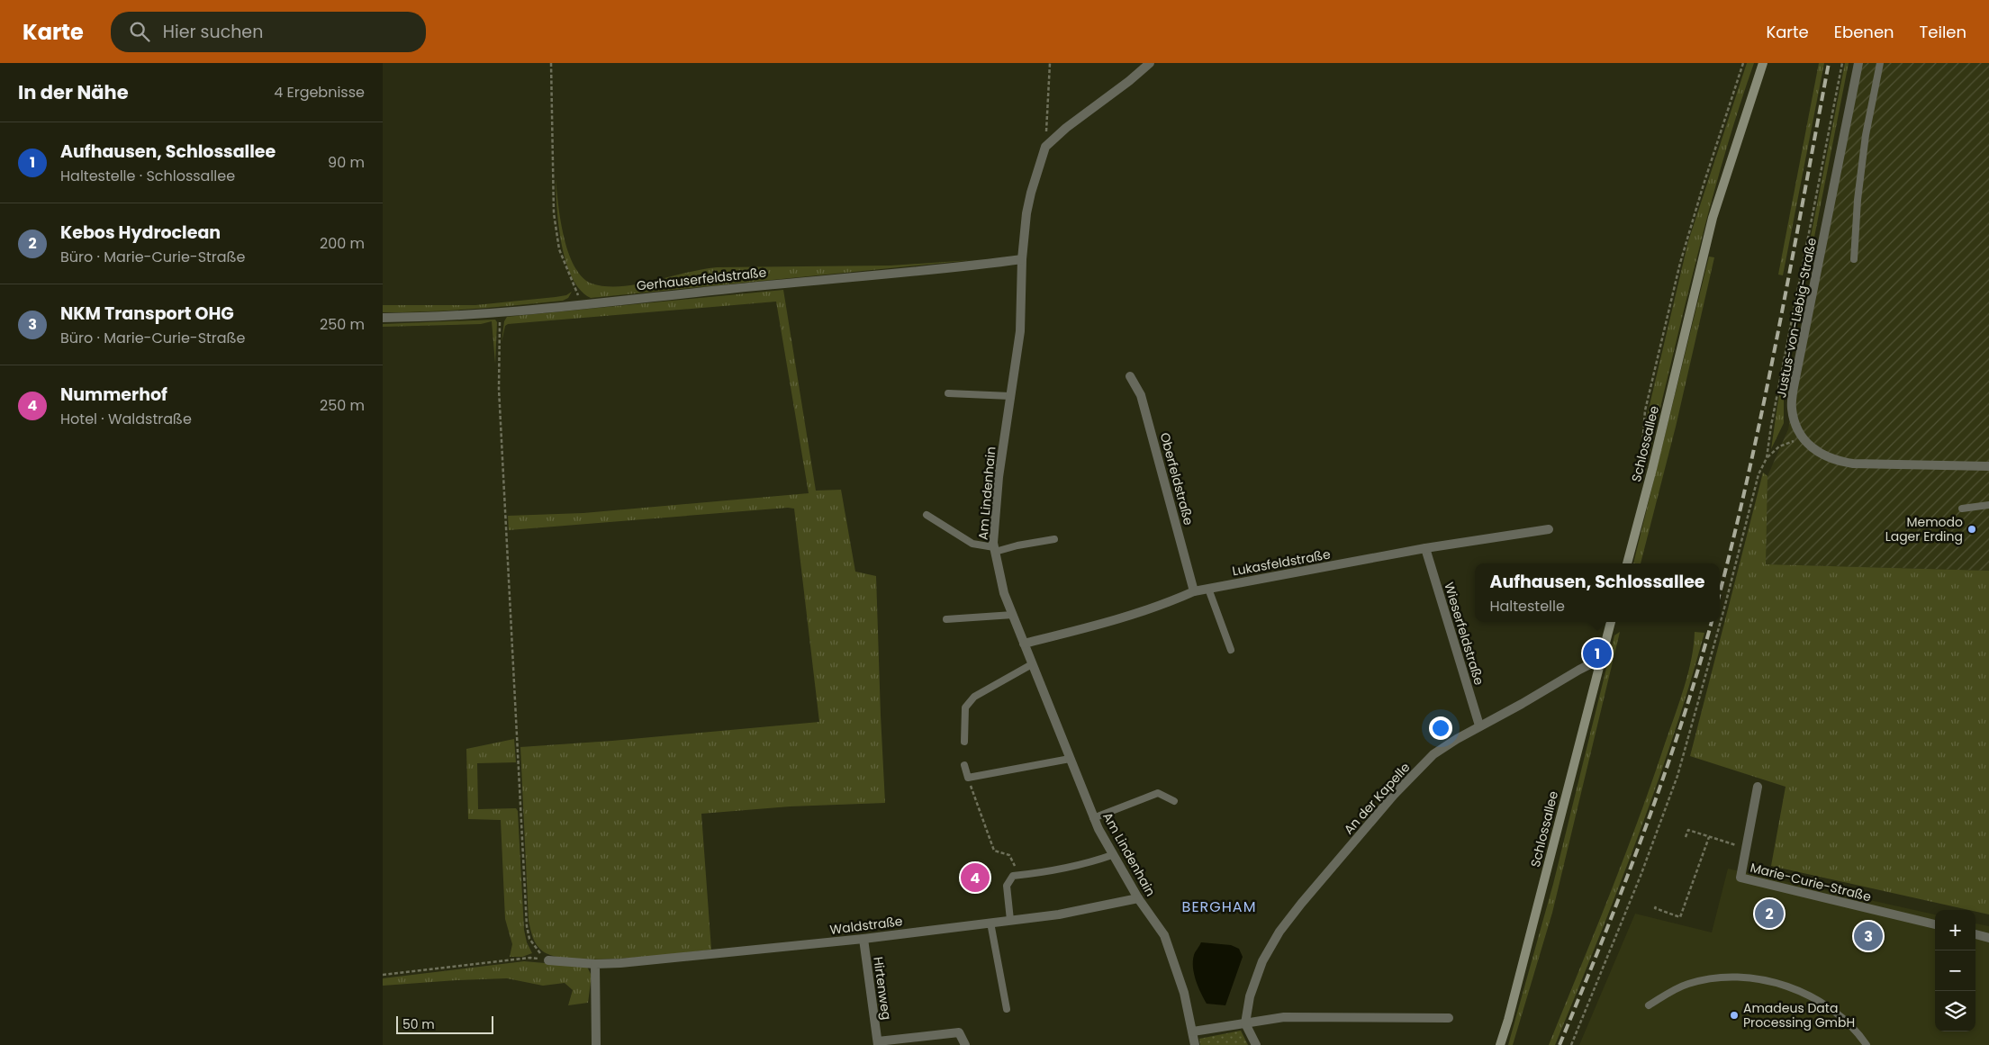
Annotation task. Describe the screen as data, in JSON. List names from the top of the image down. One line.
{"streets":{"main road":["Schlossallee"],"street":["Gerhauserfeldstraße","Justus-von-Liebig-Straße","Oberfeldstraße","Am Lindenhain","Lukasfeldstraße","Wieserfeldstraße","An der Kapelle","Marie-Curie-Straße","Waldstraße","Hirtenweg"]},"crossings":[["Gerhauserfeldstraße","Am Lindenhain"],["Schlossallee","An der Kapelle"],["Oberfeldstraße","Lukasfeldstraße"],["Am Lindenhain","Lukasfeldstraße"],["Am Lindenhain","Waldstraße"],["Lukasfeldstraße","Wieserfeldstraße"],["Wieserfeldstraße","An der Kapelle"],["Waldstraße","Hirtenweg"]],"districts":["BERGHAM"],"places":["Memodo Lager Erding","Amadeus Data Processing GmbH"],"scale_bar":"50 m","page":{"header":"Karte","search":"Hier suchen","nav":["Karte","Ebenen","Teilen"],"heading":["In der Nähe","4 Ergebnisse"],"list":[{"mark":"1","name":"Aufhausen, Schlossallee","note":"Haltestelle · Schlossallee","value":"90 m"},{"mark":"2","name":"Kebos Hydroclean","note":"Büro · Marie-Curie-Straße","value":"200 m"},{"mark":"3","name":"NKM Transport OHG","note":"Büro · Marie-Curie-Straße","value":"250 m"},{"mark":"4","name":"Nummerhof","note":"Hotel · Waldstraße","value":"250 m"}],"popup":["Aufhausen, Schlossallee","Haltestelle"],"pins":["1","4","2","3"],"map_buttons":["+","−"],"scale":"50 m"}}
